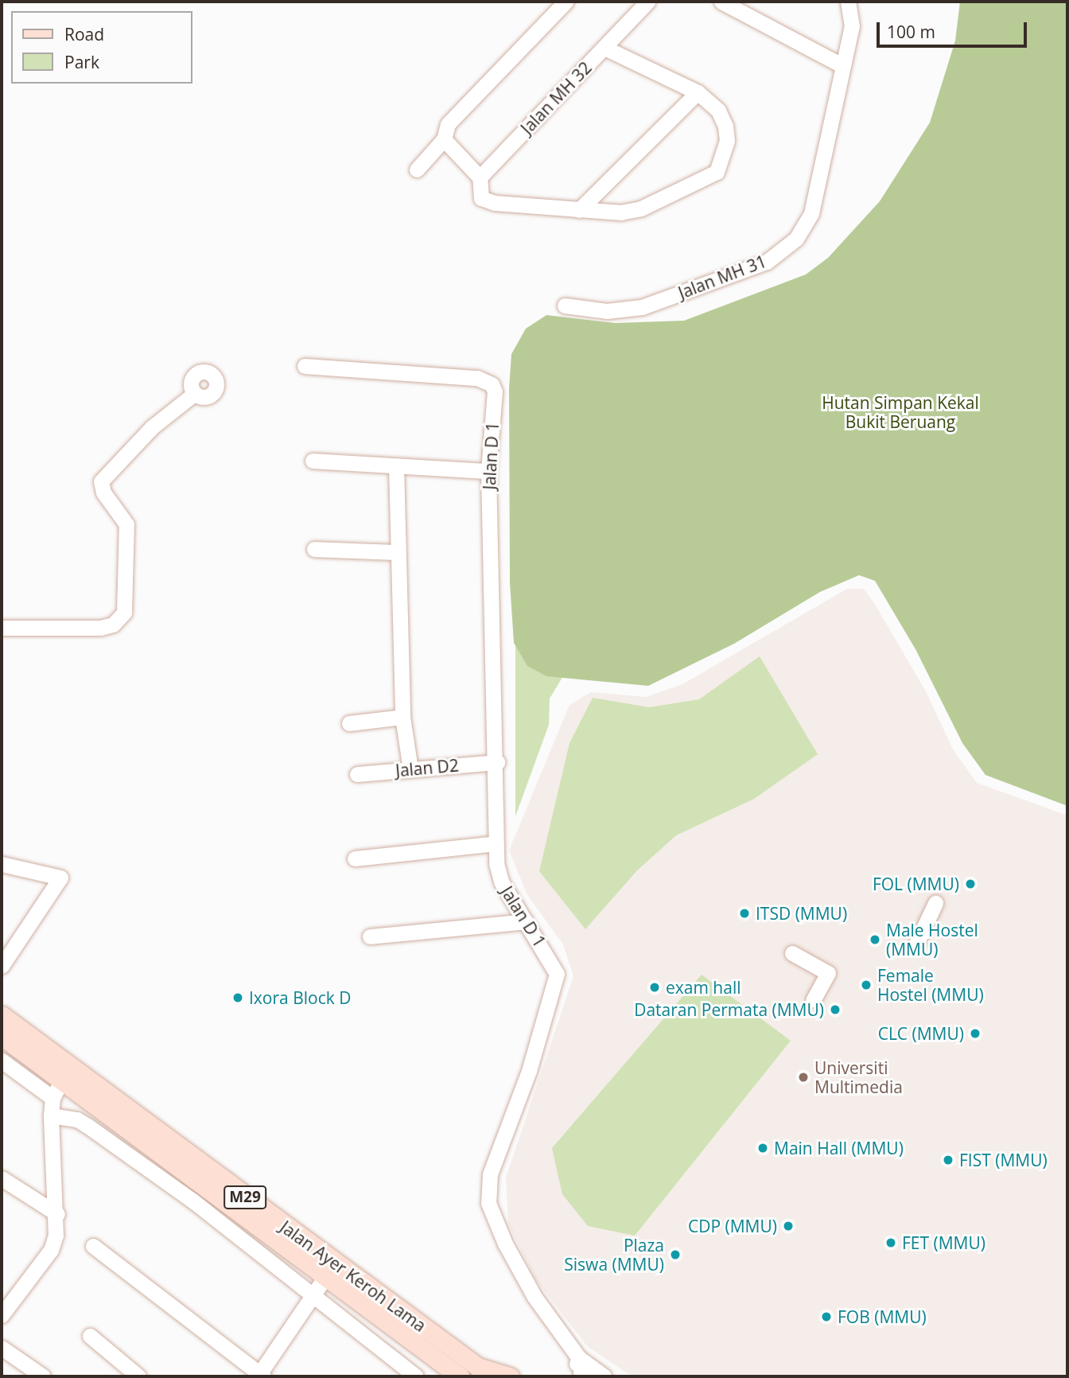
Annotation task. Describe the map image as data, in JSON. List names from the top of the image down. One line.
{"streets":{"main road":["M29","Jalan Ayer Keroh Lama"],"street":["Jalan MH 32","Jalan MH 31","Jalan D 1","Jalan D2"]},"crossings":[["Jalan D 1","Jalan D2"]],"parks":["Hutan Simpan Kekal Bukit Beruang"],"places":["FOL (MMU)","ITSD (MMU)","Male Hostel (MMU)","Female Hostel (MMU)","exam hall","Ixora Block D","Dataran Permata (MMU)","CLC (MMU)","Universiti Multimedia","Main Hall (MMU)","FIST (MMU)","CDP (MMU)","FET (MMU)","Plaza Siswa (MMU)","FOB (MMU)"],"legend":["Road","Park"],"scale_bar":"100 m"}
